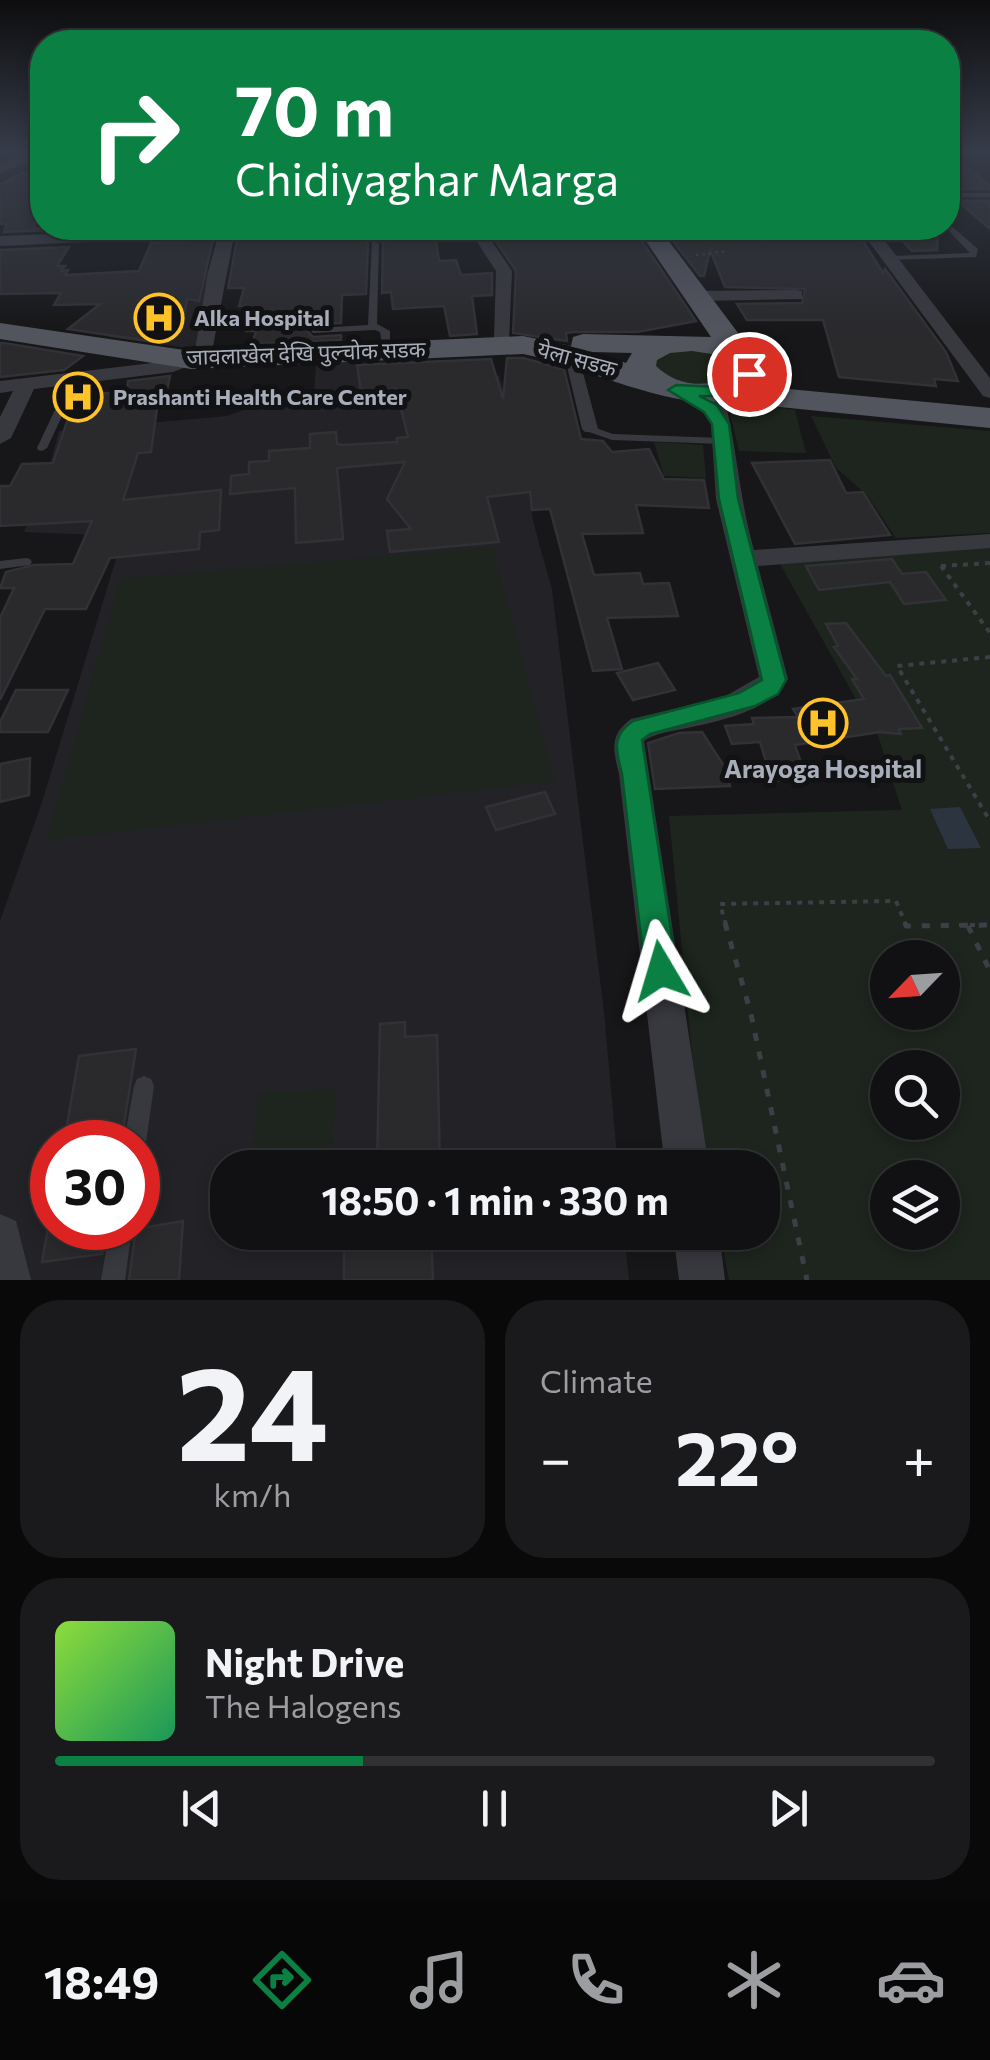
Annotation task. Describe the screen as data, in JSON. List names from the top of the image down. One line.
{"streets":{"main road":["जावलाखेल देखि पुल्चोक सडक","येला सडक"]},"crossings":[["जावलाखेल देखि पुल्चोक सडक","येला सडक"]],"places":{"hospital":["Alka Hospital","Prashanti Health Care Center","Arayoga Hospital"]},"north":"bottom left","page":{"turn":["70 m","Chidiyaghar Marga"],"limit":"30","trip":"18:50 · 1 min · 330 m","tile":[["24","km/h"],"Climate"],"heat":["−","22°","+"],"song":["Night Drive","The Halogens"],"tabs":"18:49"}}
